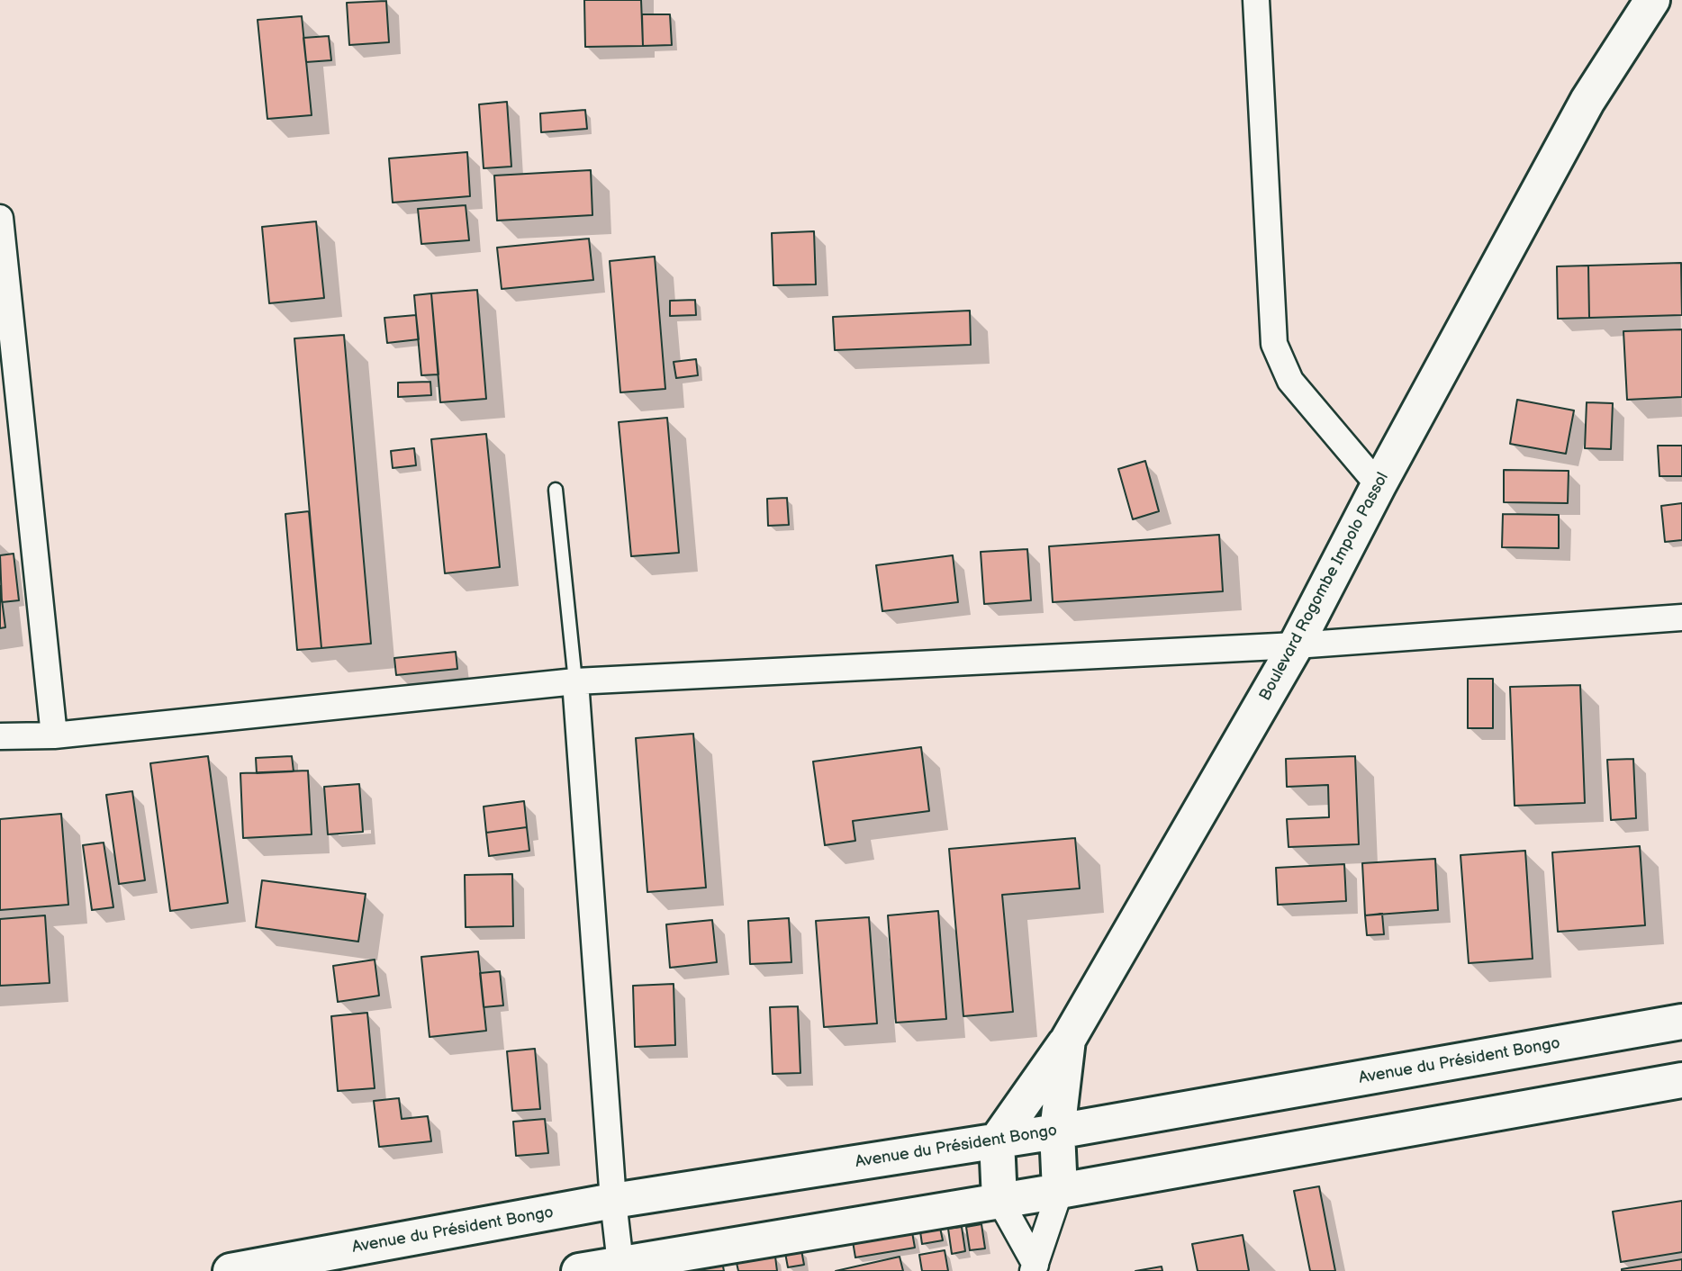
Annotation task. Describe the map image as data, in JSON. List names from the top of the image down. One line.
{"streets":{"street":["Boulevard Rogombe Impolo Passol","Avenue du Président Bongo"]},"crossings":[["Boulevard Rogombe Impolo Passol","Avenue du Président Bongo"]]}
